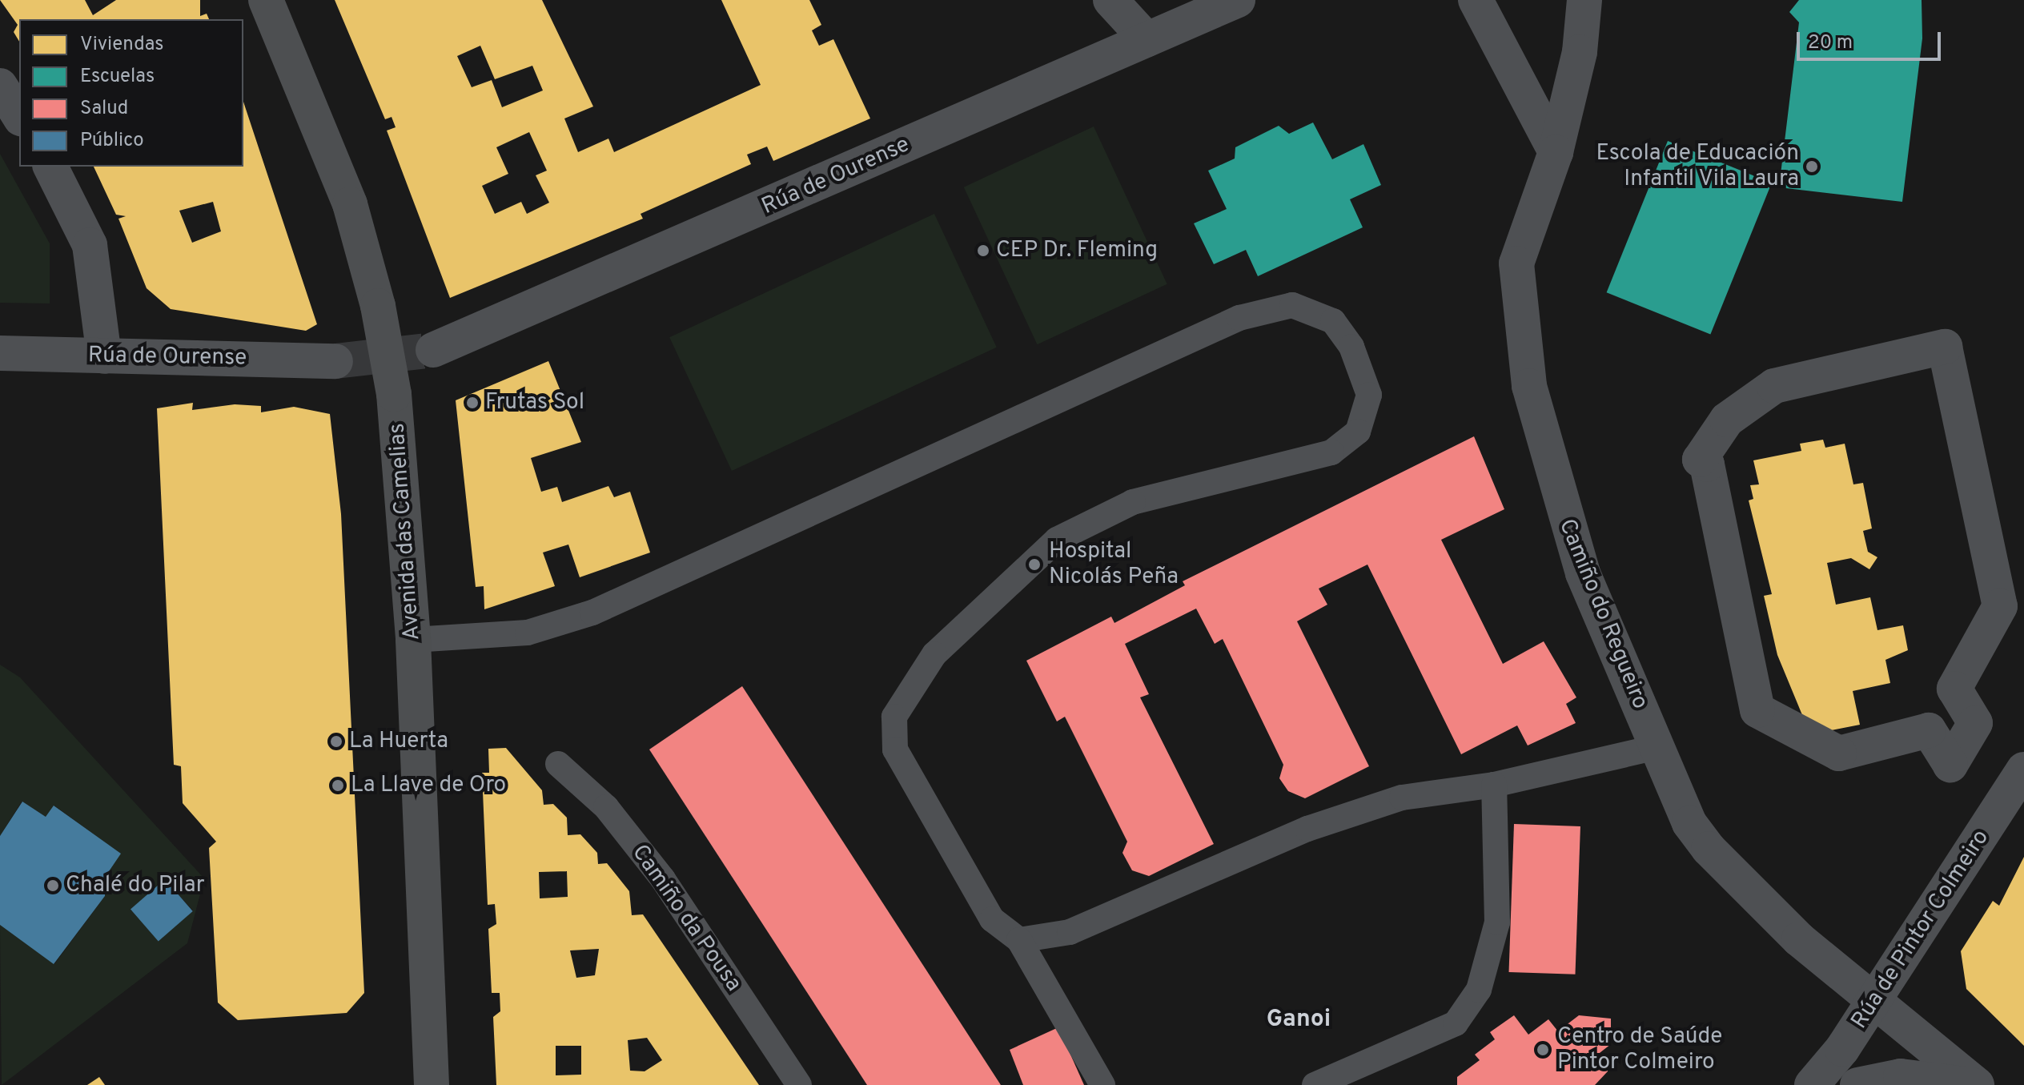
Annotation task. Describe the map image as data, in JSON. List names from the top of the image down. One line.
{"streets":{"main road":["Avenida das Camelias"],"street":["Rúa de Ourense","Camiño do Regueiro","Rúa de Pintor Colmeiro"],"lane":["Camiño da Pousa"]},"crossings":[["Camiño do Regueiro","Rúa de Pintor Colmeiro"]],"districts":["Ganoi"],"places":["Escola de Educación Infantil Vila Laura","CEP Dr. Fleming","Frutas Sol","Hospital Nicolás Peña","La Huerta","La Llave de Oro","Chalé do Pilar","Centro de Saúde Pintor Colmeiro"],"legend":["Viviendas","Escuelas","Salud","Público"],"scale_bar":"20 m"}
